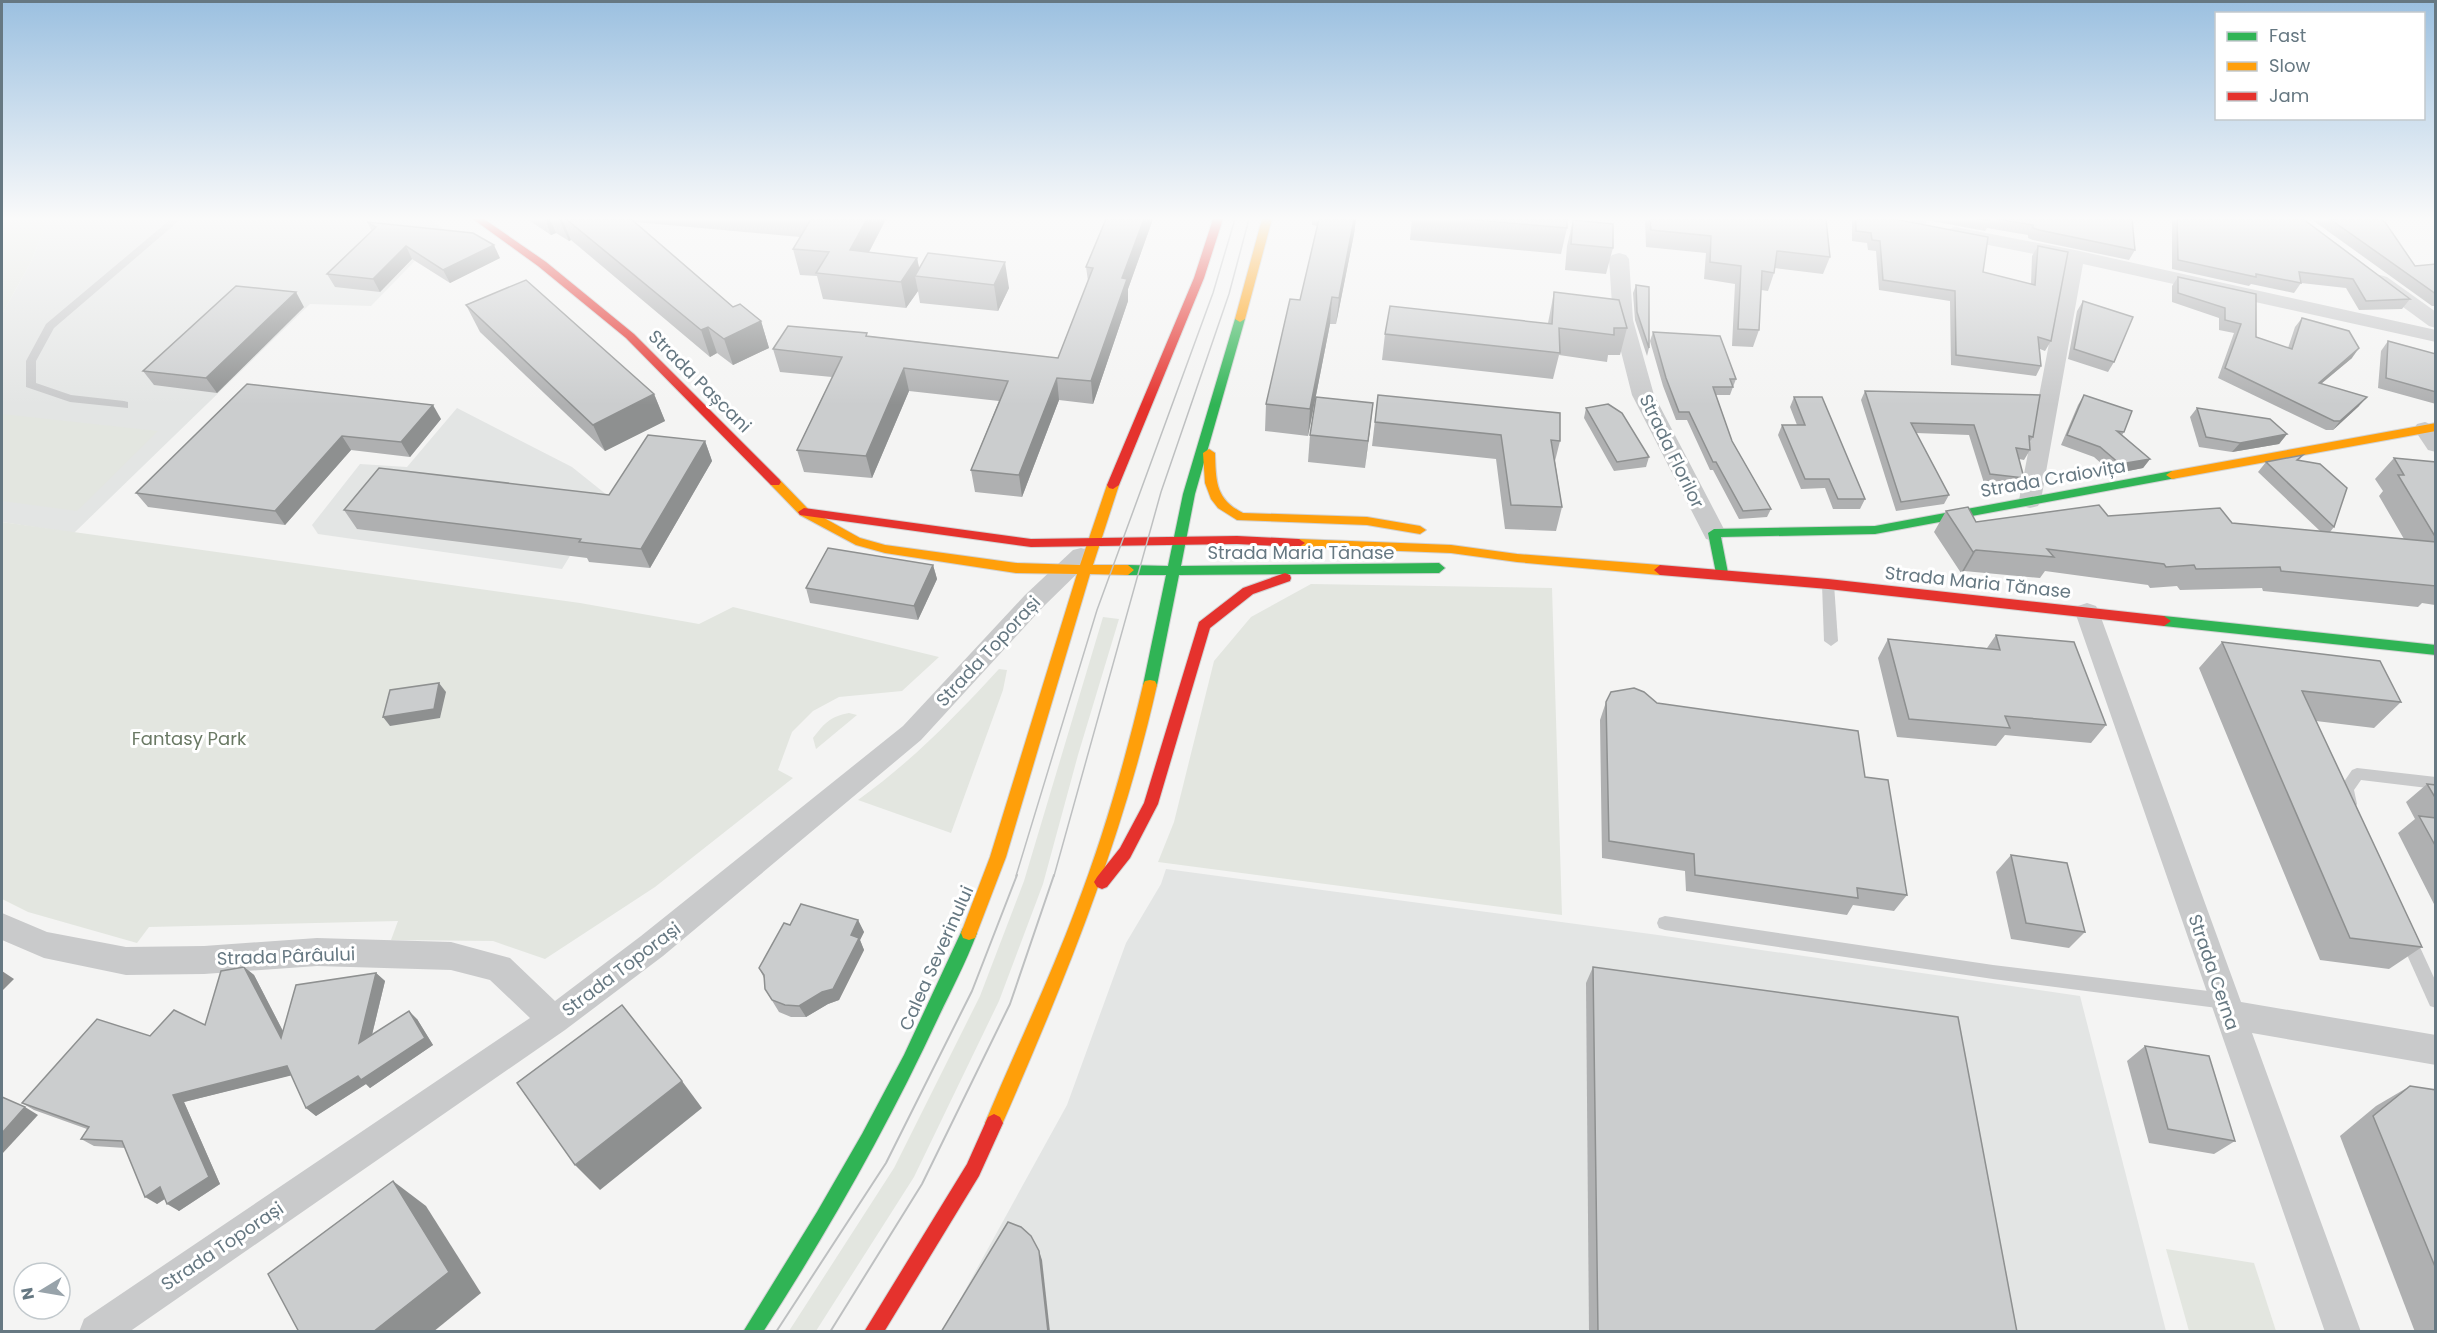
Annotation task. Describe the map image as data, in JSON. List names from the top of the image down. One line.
{"streets":{"main road":["Strada Pașcani","Strada Craiovița","Strada Maria Tănase","Calea Severinului"],"street":["Strada Florilor","Strada Toporași","Strada Pârâului","Strada Cerna"]},"crossings":[["Strada Pașcani","Strada Maria Tănase"],["Strada Pașcani","Strada Toporași"],["Strada Pașcani","Calea Severinului"],["Strada Florilor","Strada Craiovița"],["Strada Maria Tănase","Strada Toporași"],["Strada Maria Tănase","Calea Severinului"],["Strada Maria Tănase","Strada Cerna"],["Strada Toporași","Strada Pârâului"],["Strada Toporași","Calea Severinului"]],"parks":["Fantasy Park"],"legend":["Fast","Slow","Jam"],"north":"left"}
